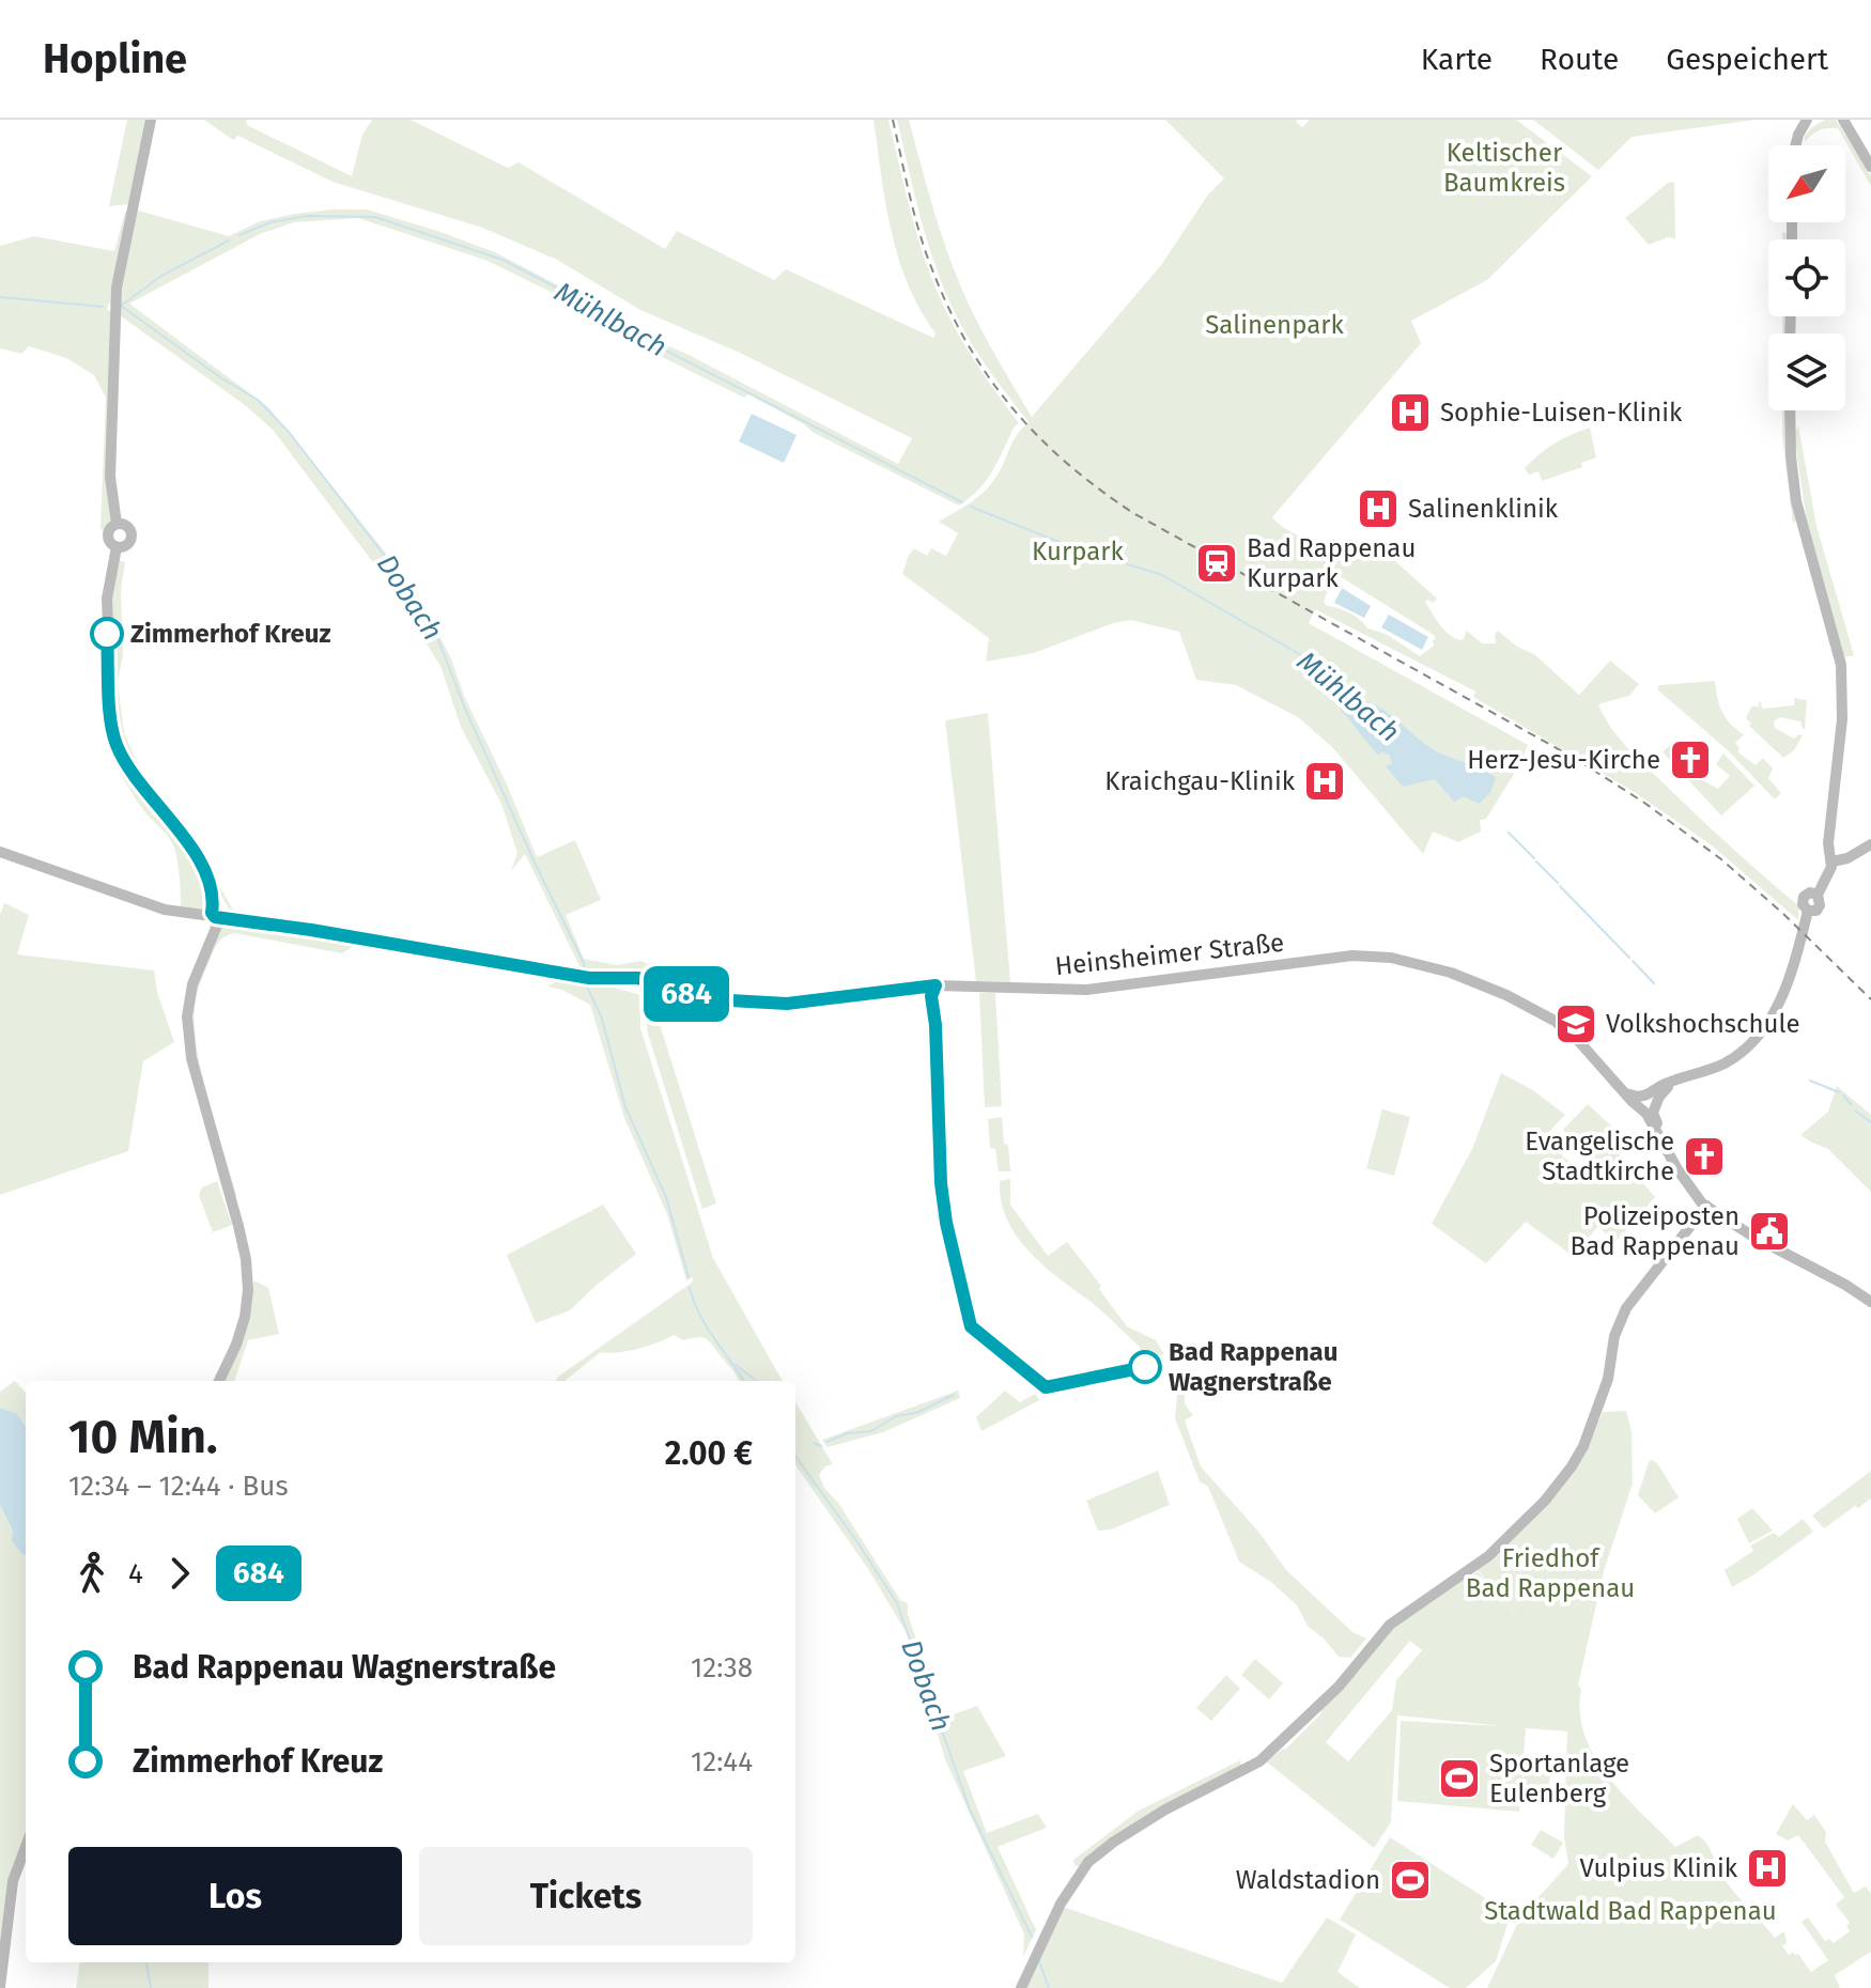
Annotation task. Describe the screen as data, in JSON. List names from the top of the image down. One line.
{"streets":{"street":["Heinsheimer Straße"]},"water":["Mühlbach","Dobach"],"parks":["Keltischer Baumkreis","Salinenpark","Kurpark","Friedhof Bad Rappenau","Stadtwald Bad Rappenau"],"places":{"hospital":["Sophie-Luisen-Klinik","Salinenklinik","Kraichgau-Klinik","Vulpius Klinik"],"station":["Bad Rappenau Kurpark"],"other":["Zimmerhof Kreuz","Bad Rappenau Wagnerstraße"],"church":["Herz-Jesu-Kirche","Evangelische Stadtkirche"],"school or university":["Volkshochschule"],"public building":["Polizeiposten Bad Rappenau"],"sports":["Sportanlage Eulenberg","Waldstadion"]},"lines":["bus line 684"],"north":"bottom left","page":{"header":"Hopline","nav":["Karte","Route","Gespeichert"],"on_map":"684","heading":["10 Min.","12:34 – 12:44 · Bus","2.00 €"],"legs":["4","684"],"list":[{"name":"Bad Rappenau Wagnerstraße","value":"12:38"},{"name":"Zimmerhof Kreuz","value":"12:44"}],"buttons":["Los","Tickets"]}}
